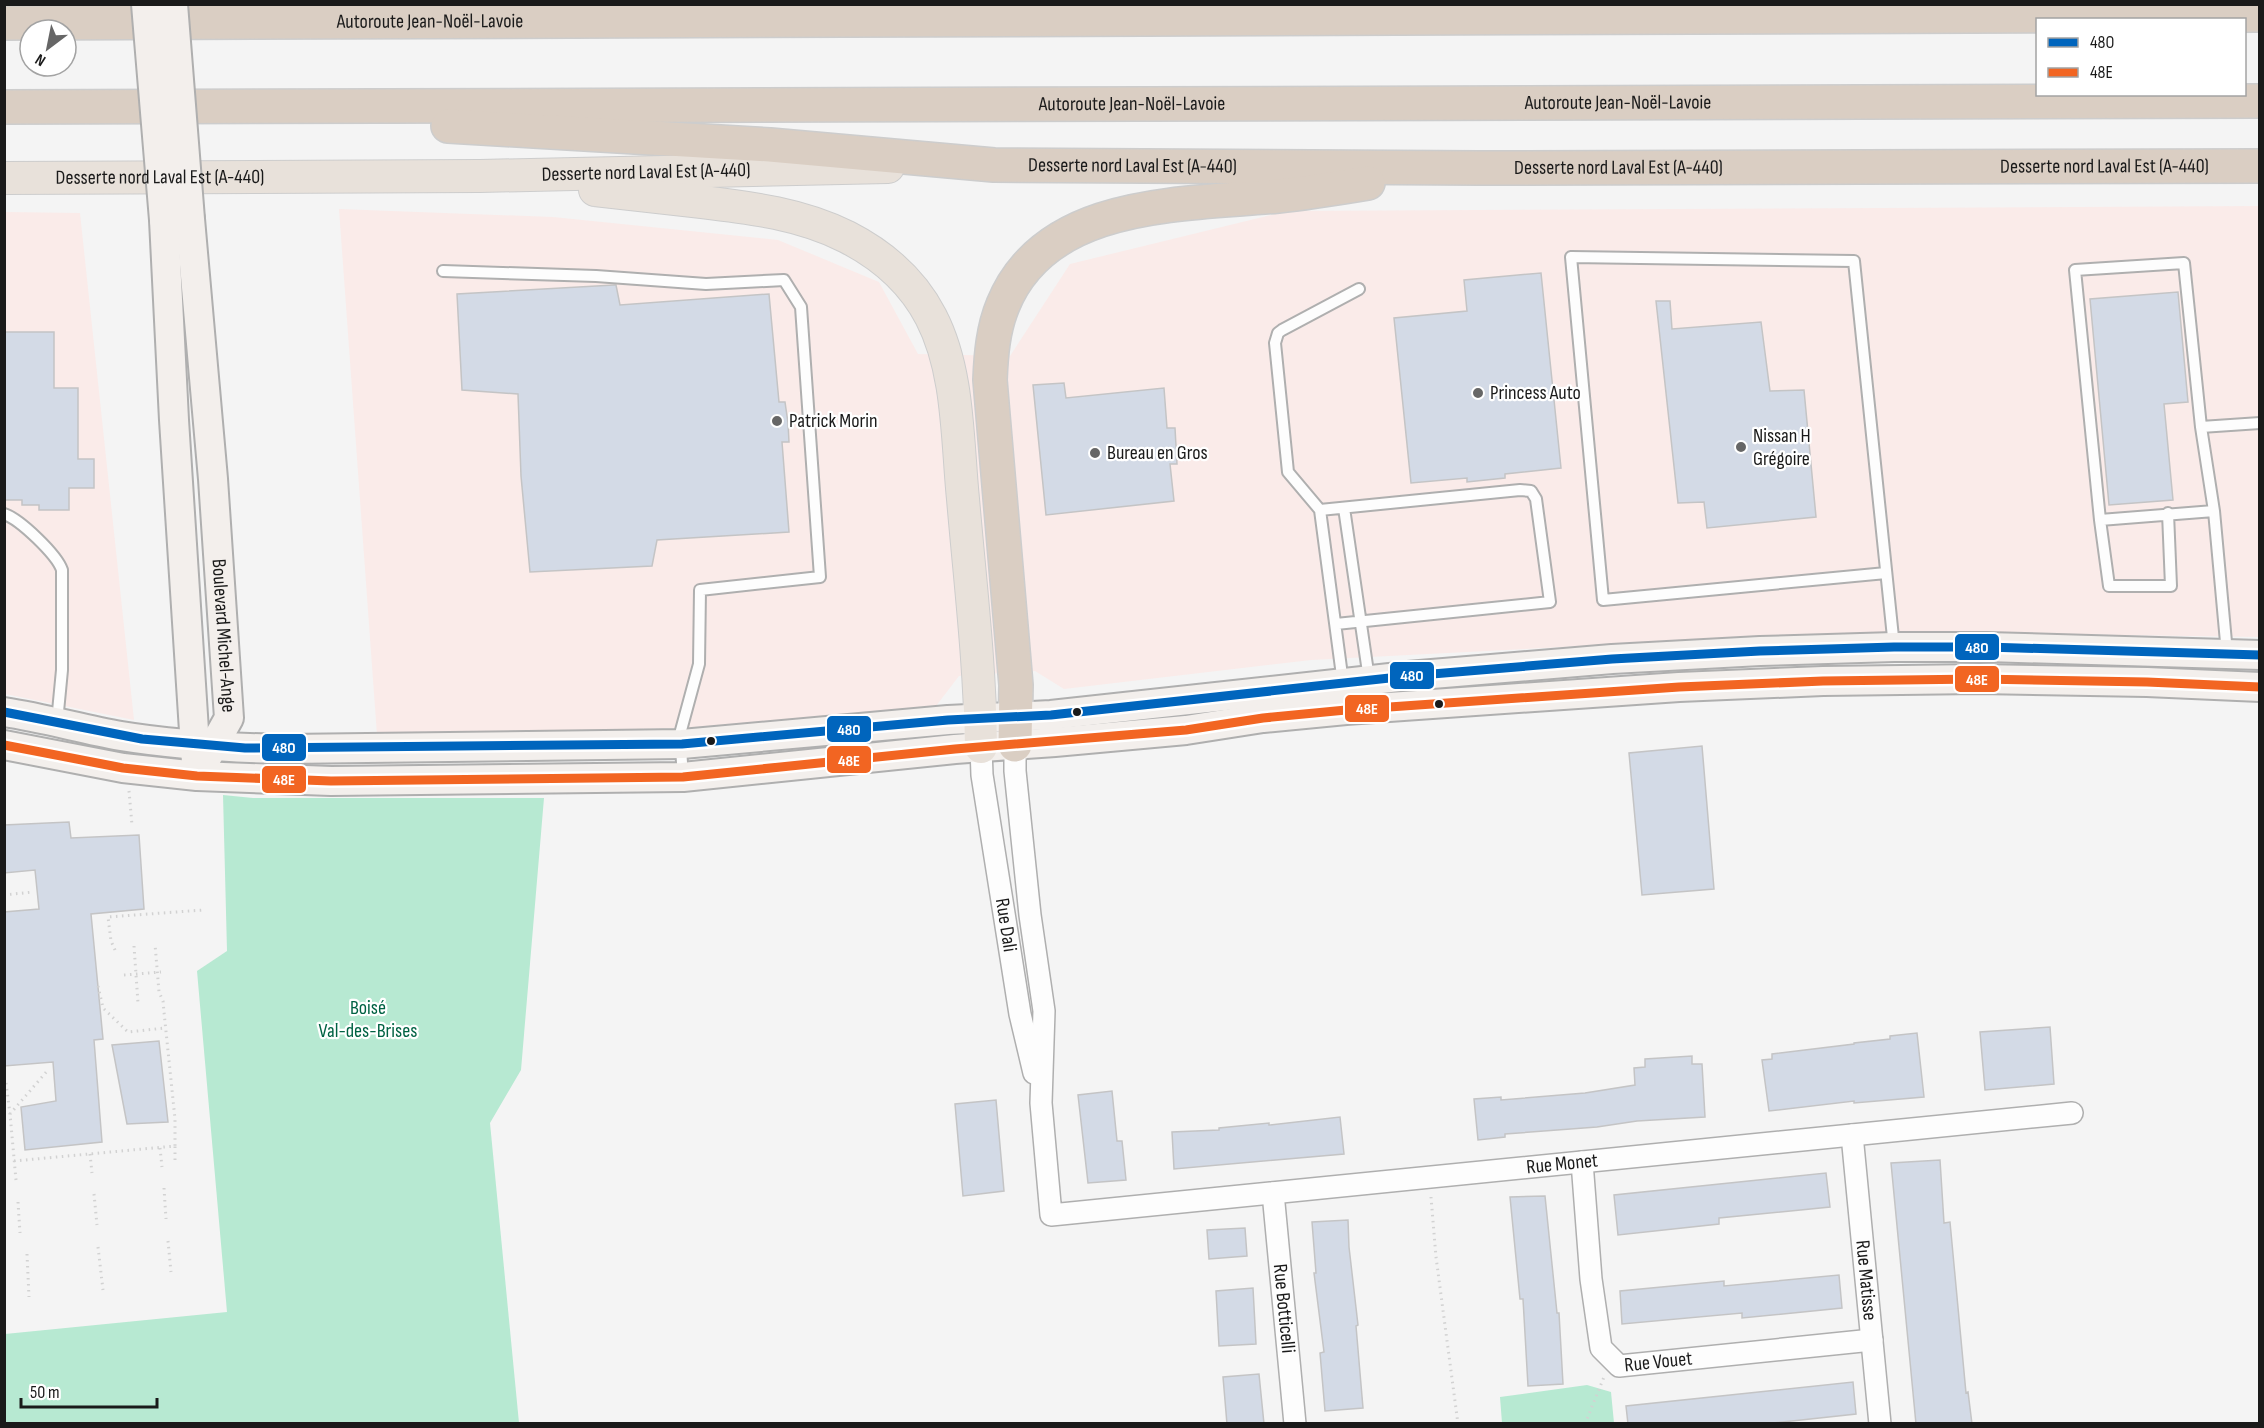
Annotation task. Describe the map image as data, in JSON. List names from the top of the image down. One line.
{"streets":{"highway":["Autoroute Jean-Noël-Lavoie","Desserte nord Laval Est (A-440)"],"street":["Boulevard Michel-Ange","Rue Dali","Rue Monet","Rue Matisse","Rue Botticelli","Rue Vouet"]},"crossings":[["Rue Dali","Rue Monet"],["Rue Monet","Rue Matisse"],["Rue Monet","Rue Botticelli"],["Rue Monet","Rue Vouet"],["Rue Matisse","Rue Vouet"]],"parks":["Boisé Val-des-Brises"],"places":["Princess Auto","Patrick Morin","Nissan H Grégoire","Bureau en Gros"],"lines":["transit line 48O","transit line 48E"],"legend":["48O","48E"],"scale_bar":"50 m","north":"bottom left"}
